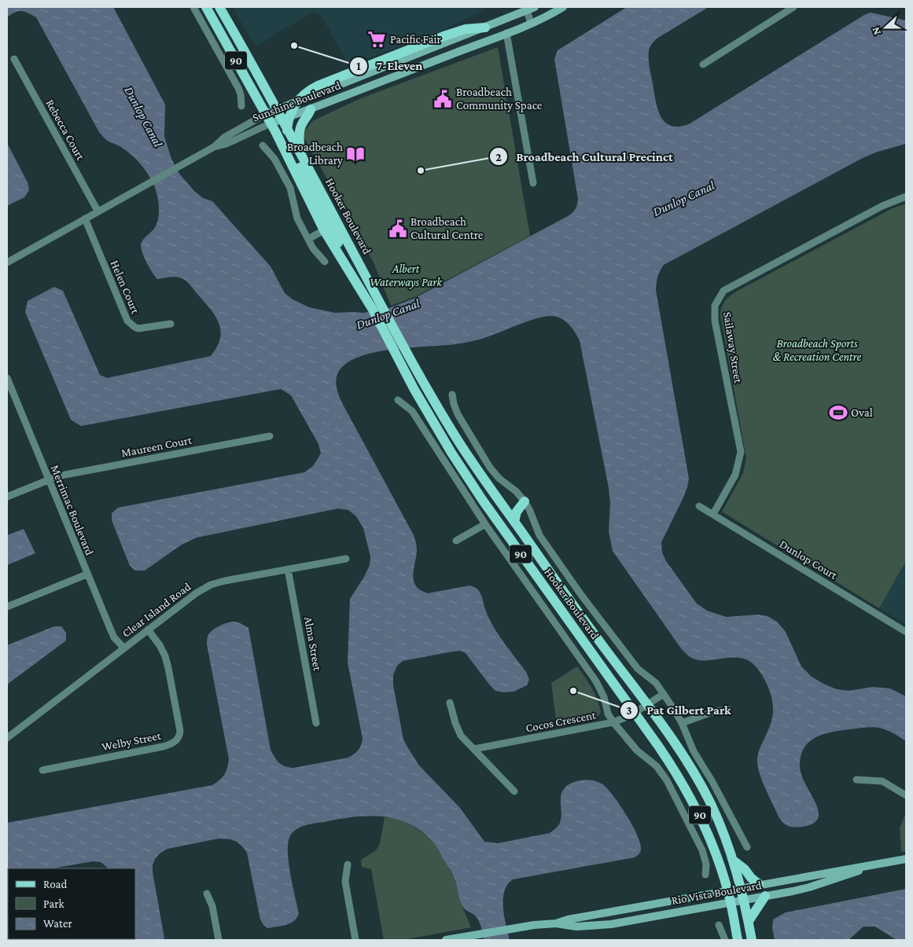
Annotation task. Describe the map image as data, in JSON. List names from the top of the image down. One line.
{"streets":{"main road":["90","Hooker Boulevard"],"street":["Sunshine Boulevard","Rebecca Court","Helen Court","Sailaway Street","Maureen Court","Merrimac Boulevard","Dunlop Court","Clear Island Road","Alma Street","Cocos Crescent","Welby Street","Rio Vista Boulevard"]},"crossings":[["Sunshine Boulevard","Rebecca Court"],["Sunshine Boulevard","Hooker Boulevard"],["Sunshine Boulevard","Helen Court"],["Hooker Boulevard","Cocos Crescent"],["Hooker Boulevard","Rio Vista Boulevard"],["Sailaway Street","Dunlop Court"],["Maureen Court","Merrimac Boulevard"],["Merrimac Boulevard","Clear Island Road"],["Clear Island Road","Alma Street"],["Clear Island Road","Welby Street"]],"water":["Dunlop Canal"],"parks":["Albert Waterways Park","Broadbeach Sports & Recreation Centre"],"places":{"supermarket":["Pacific Fair"],"other":["7-Eleven","Broadbeach Cultural Precinct","Pat Gilbert Park"],"public building":["Broadbeach Community Space","Broadbeach Cultural Centre"],"library":["Broadbeach Library"],"sports":["Oval"]},"legend":["Road","Park","Water"],"north":"left"}
